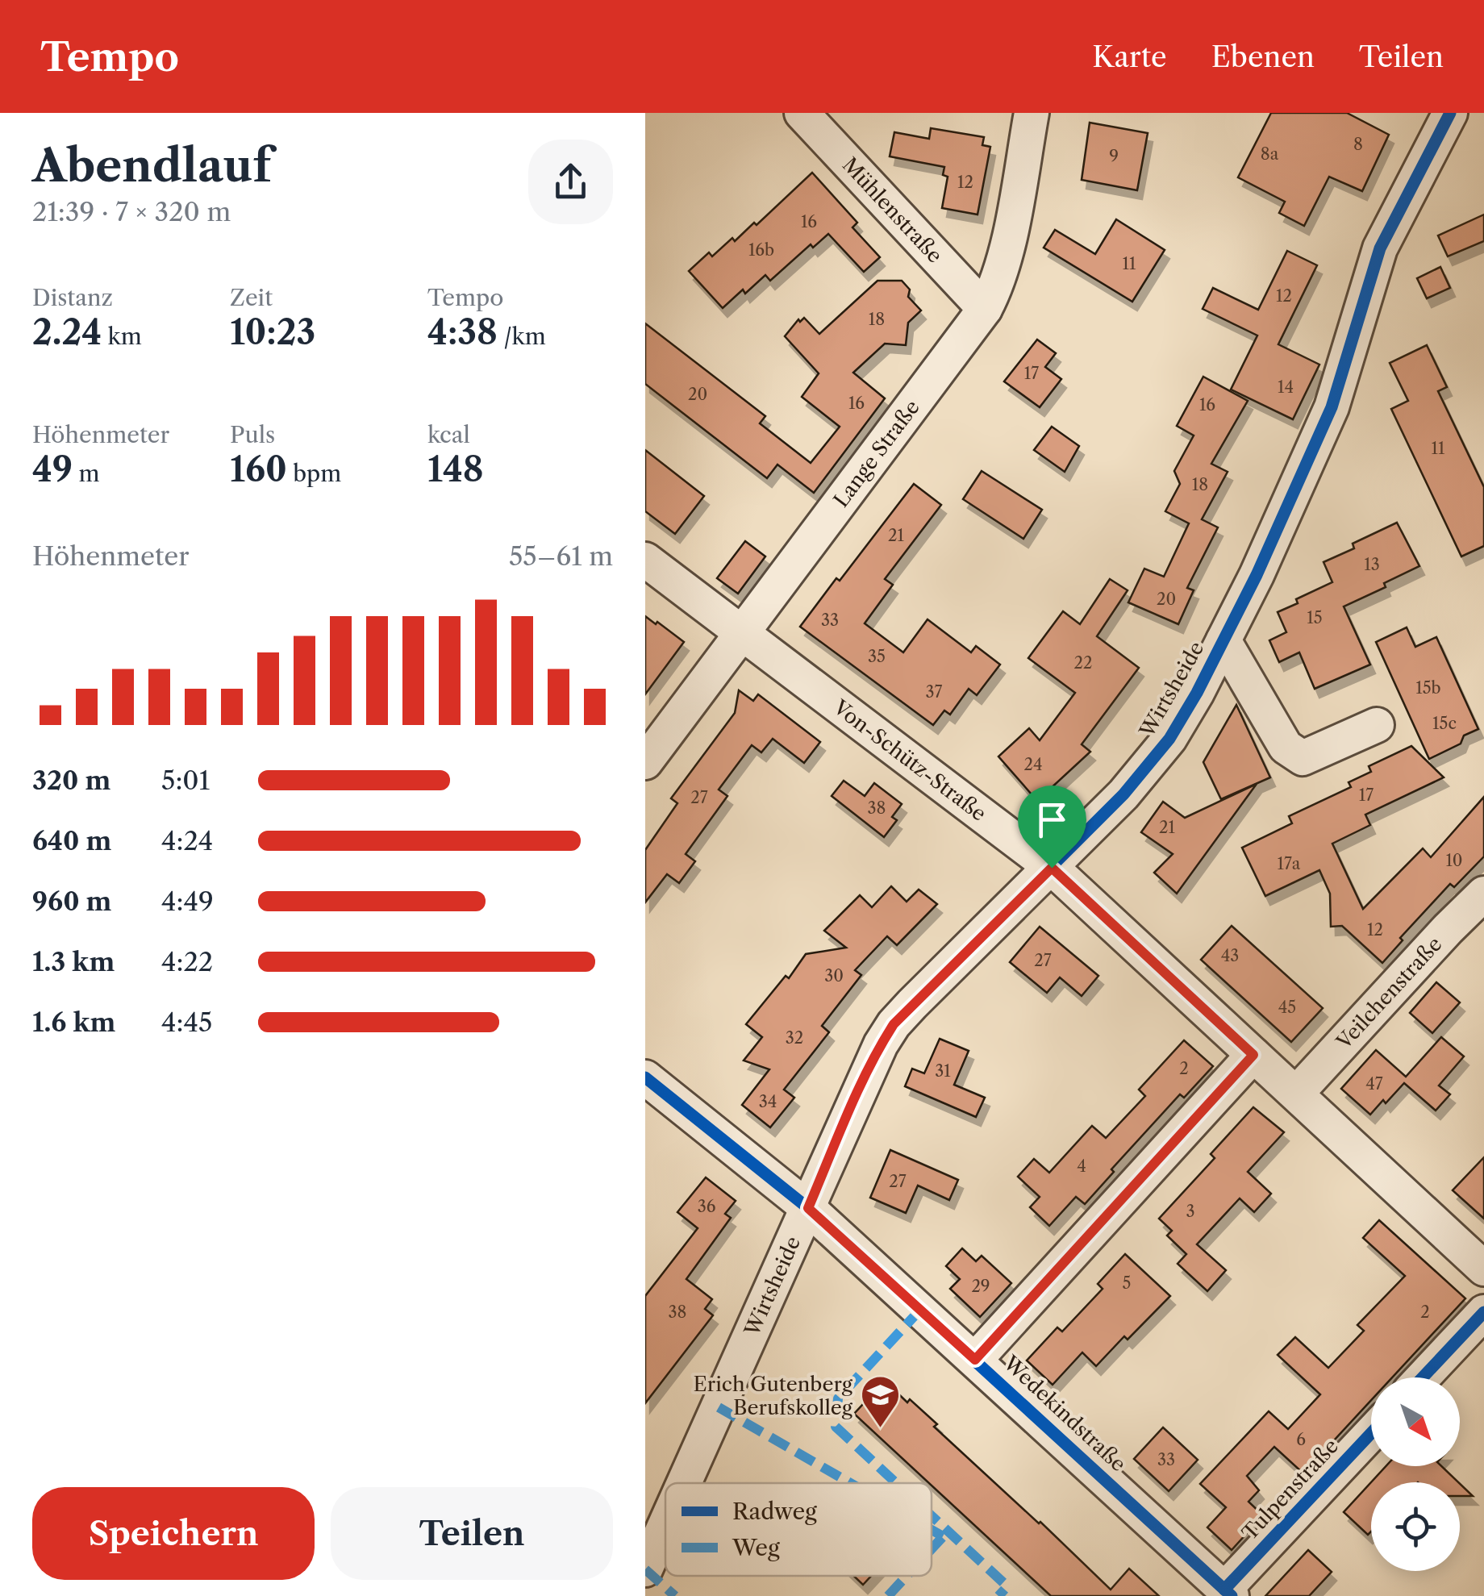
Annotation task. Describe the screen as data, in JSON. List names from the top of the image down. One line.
{"streets":{"street":["Mühlenstraße","Lange Straße","Wirtsheide","Von-Schütz-Straße","Veilchenstraße","Wedekindstraße","Tulpenstraße"]},"crossings":[["Mühlenstraße","Lange Straße"],["Lange Straße","Von-Schütz-Straße"],["Wirtsheide","Von-Schütz-Straße"],["Wirtsheide","Wedekindstraße"],["Von-Schütz-Straße","Veilchenstraße"],["Wedekindstraße","Tulpenstraße"]],"places":{"school or university":["Erich Gutenberg Berufskolleg"]},"house_numbers":["8","8a","9","12","16","16b","11","12","18","17","14","20","16","16","11","18","21","13","20","15","33","35","22","15b","37","15c","24","17","27","38","21","10","17a","12","43","27","30","45","32","2","31","47","34","4","27","36","3","5","29","38","2","6","33"],"legend":["Radweg","Weg"],"north":"bottom right","page":{"header":"Tempo","nav":["Karte","Ebenen","Teilen"],"heading":["Abendlauf","21:39 · 7 × 320 m"],"stats":[["Distanz","2.24 km"],["Zeit","10:23"],["Tempo","4:38 /km"],["Höhenmeter","49 m"],["Puls","160 bpm"],["kcal","148"]],"chart":["Höhenmeter","55–61 m"],"list":[{"name":"320 m","note":"5:01"},{"name":"640 m","note":"4:24"},{"name":"960 m","note":"4:49"},{"name":"1.3 km","note":"4:22"},{"name":"1.6 km","note":"4:45"}],"buttons":["Speichern","Teilen"]}}
